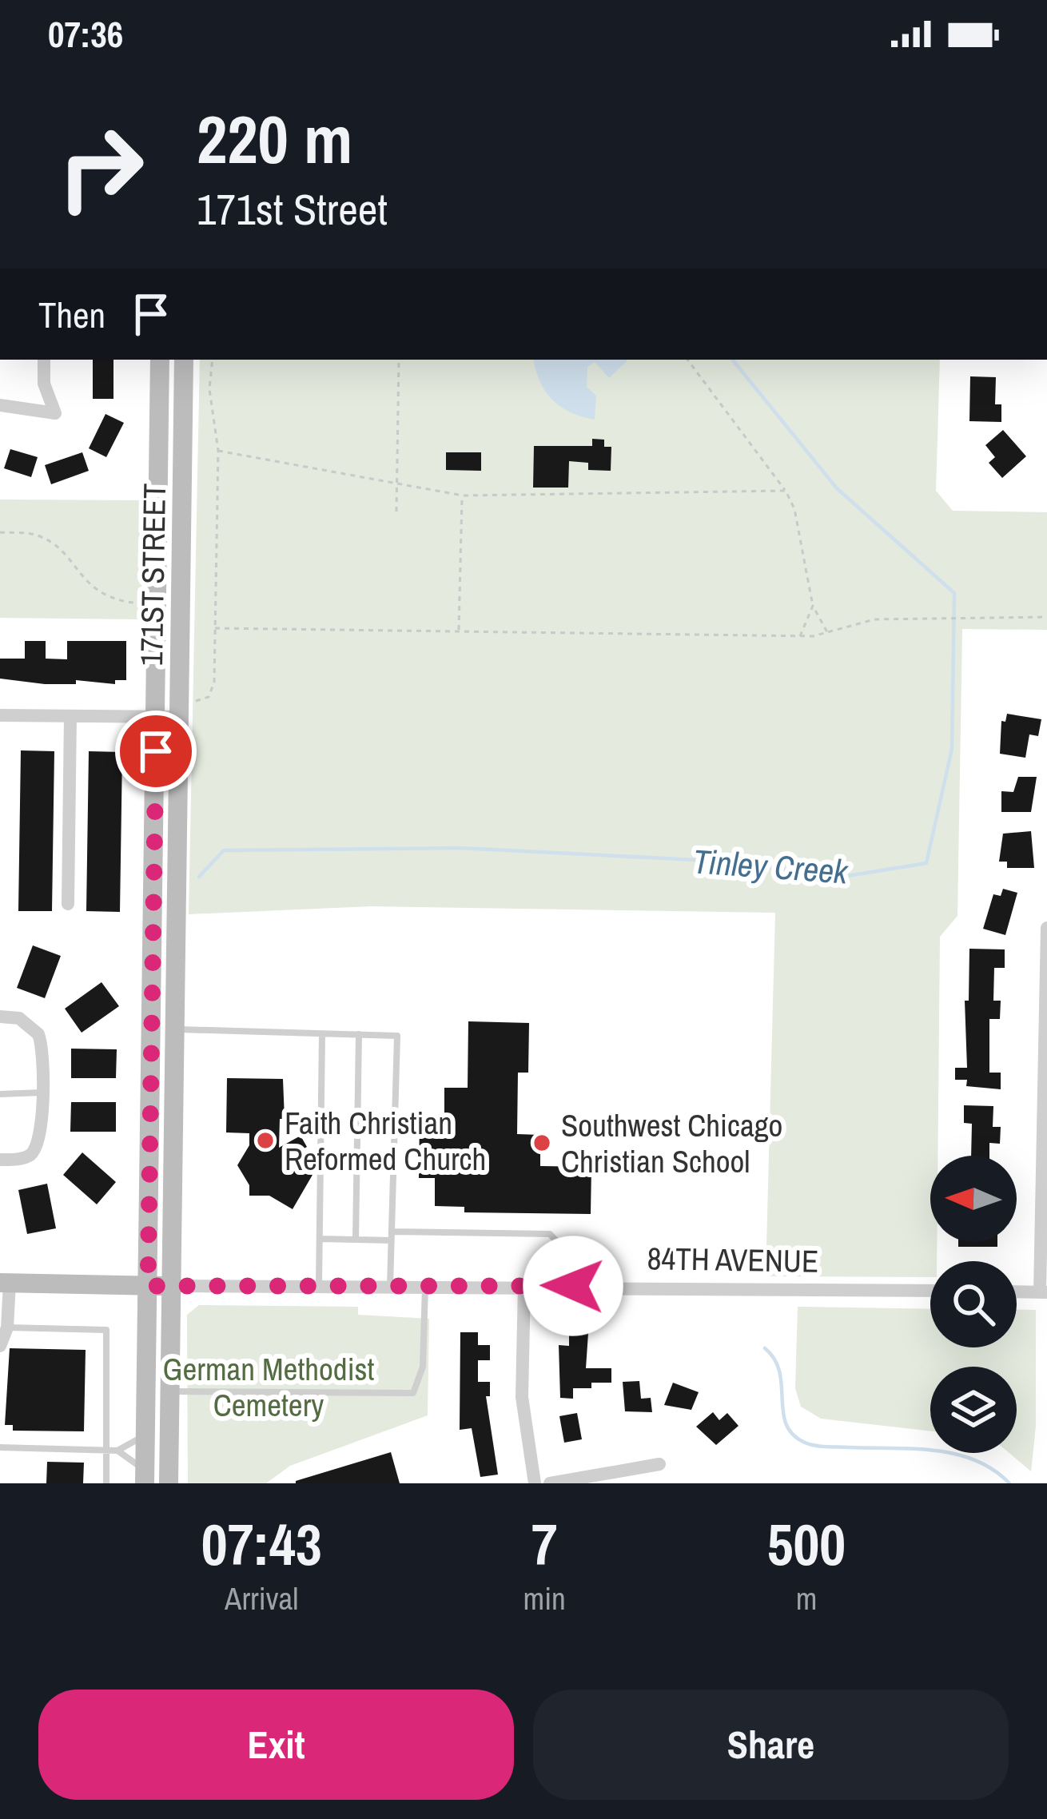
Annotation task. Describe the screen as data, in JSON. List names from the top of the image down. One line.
{"streets":{"street":["171ST STREET","84TH AVENUE"]},"crossings":[["171ST STREET","84TH AVENUE"]],"water":["Tinley Creek"],"parks":["German Methodist Cemetery"],"places":["Faith Christian Reformed Church","Southwest Chicago Christian School"],"north":"left","page":{"status":"07:36","turn":["220 m","171st Street"],"then":"Then","eta":["07:43","Arrival","7","min","500","m"],"buttons":["Exit","Share"]}}
